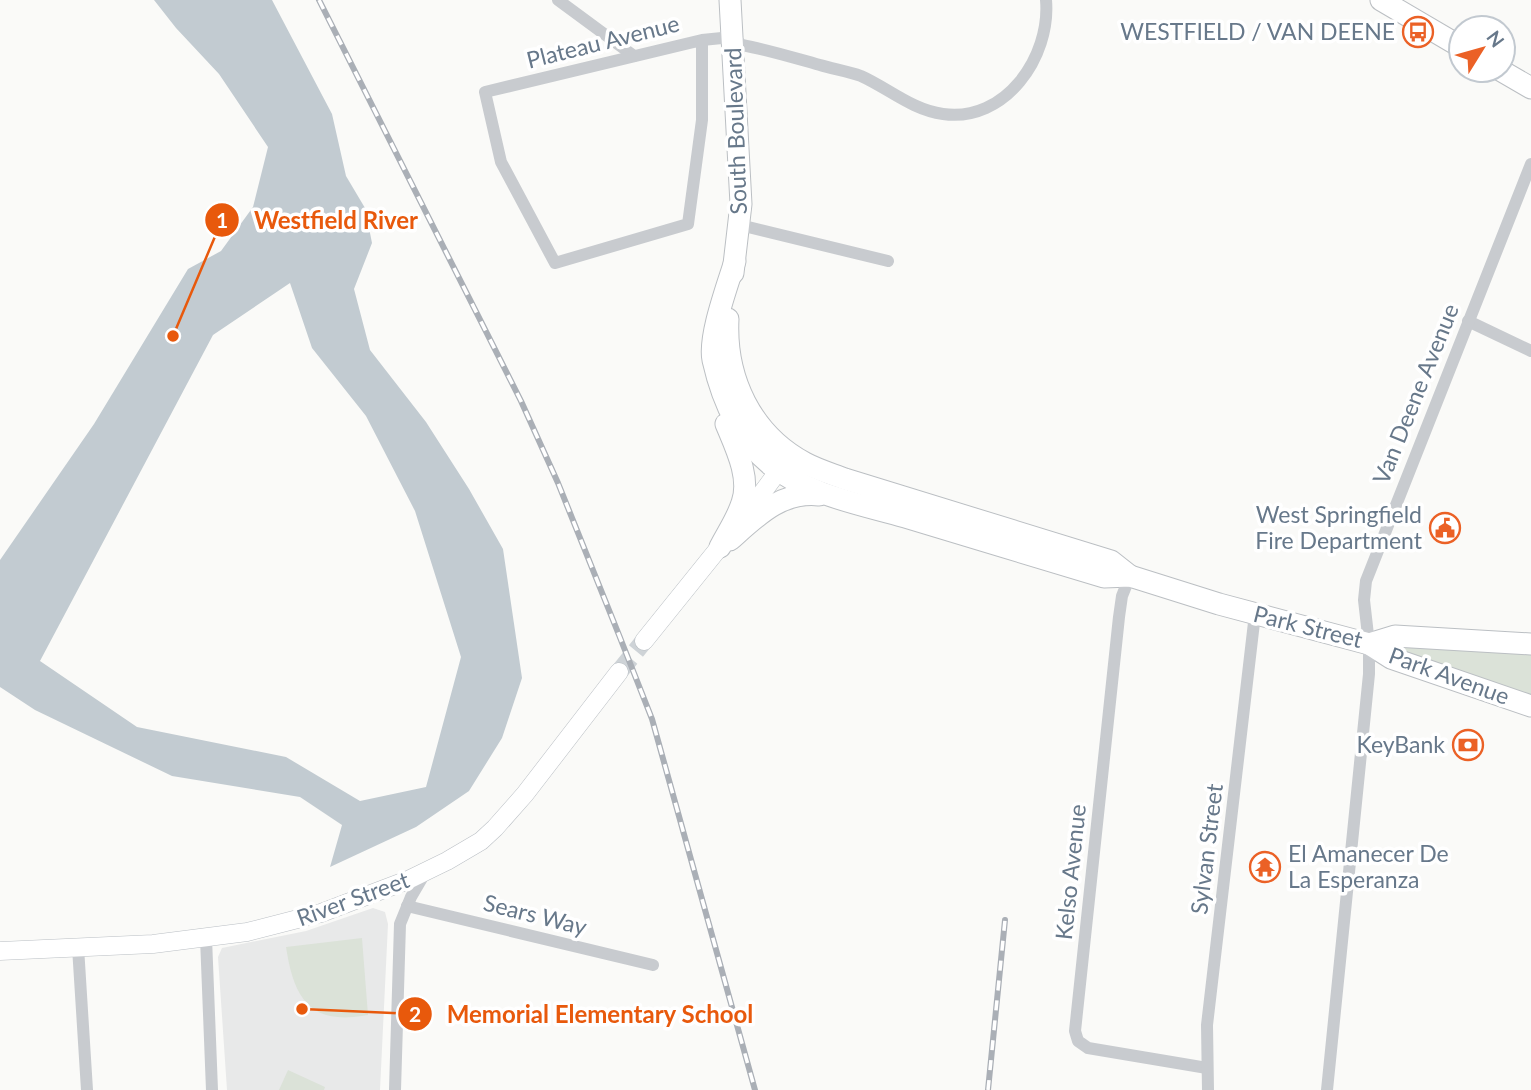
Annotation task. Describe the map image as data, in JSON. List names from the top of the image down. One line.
{"streets":{"main road":["South Boulevard","Park Street","Park Avenue","River Street"],"street":["Plateau Avenue","Van Deene Avenue","Sylvan Street","Kelso Avenue","Sears Way"]},"crossings":[["Plateau Avenue","South Boulevard"],["South Boulevard","Park Street"],["Van Deene Avenue","Park Street"],["Van Deene Avenue","Park Avenue"],["Park Street","Park Avenue"],["Park Street","Sylvan Street"],["Park Street","Kelso Avenue"],["Sylvan Street","Kelso Avenue"]],"places":{"bus stop":["WESTFIELD / VAN DEENE"],"other":["Westfield River","Memorial Elementary School"],"public building":["West Springfield Fire Department"],"bank":["KeyBank"],"temple":["El Amanecer De La Esperanza"]},"north":"top right"}
